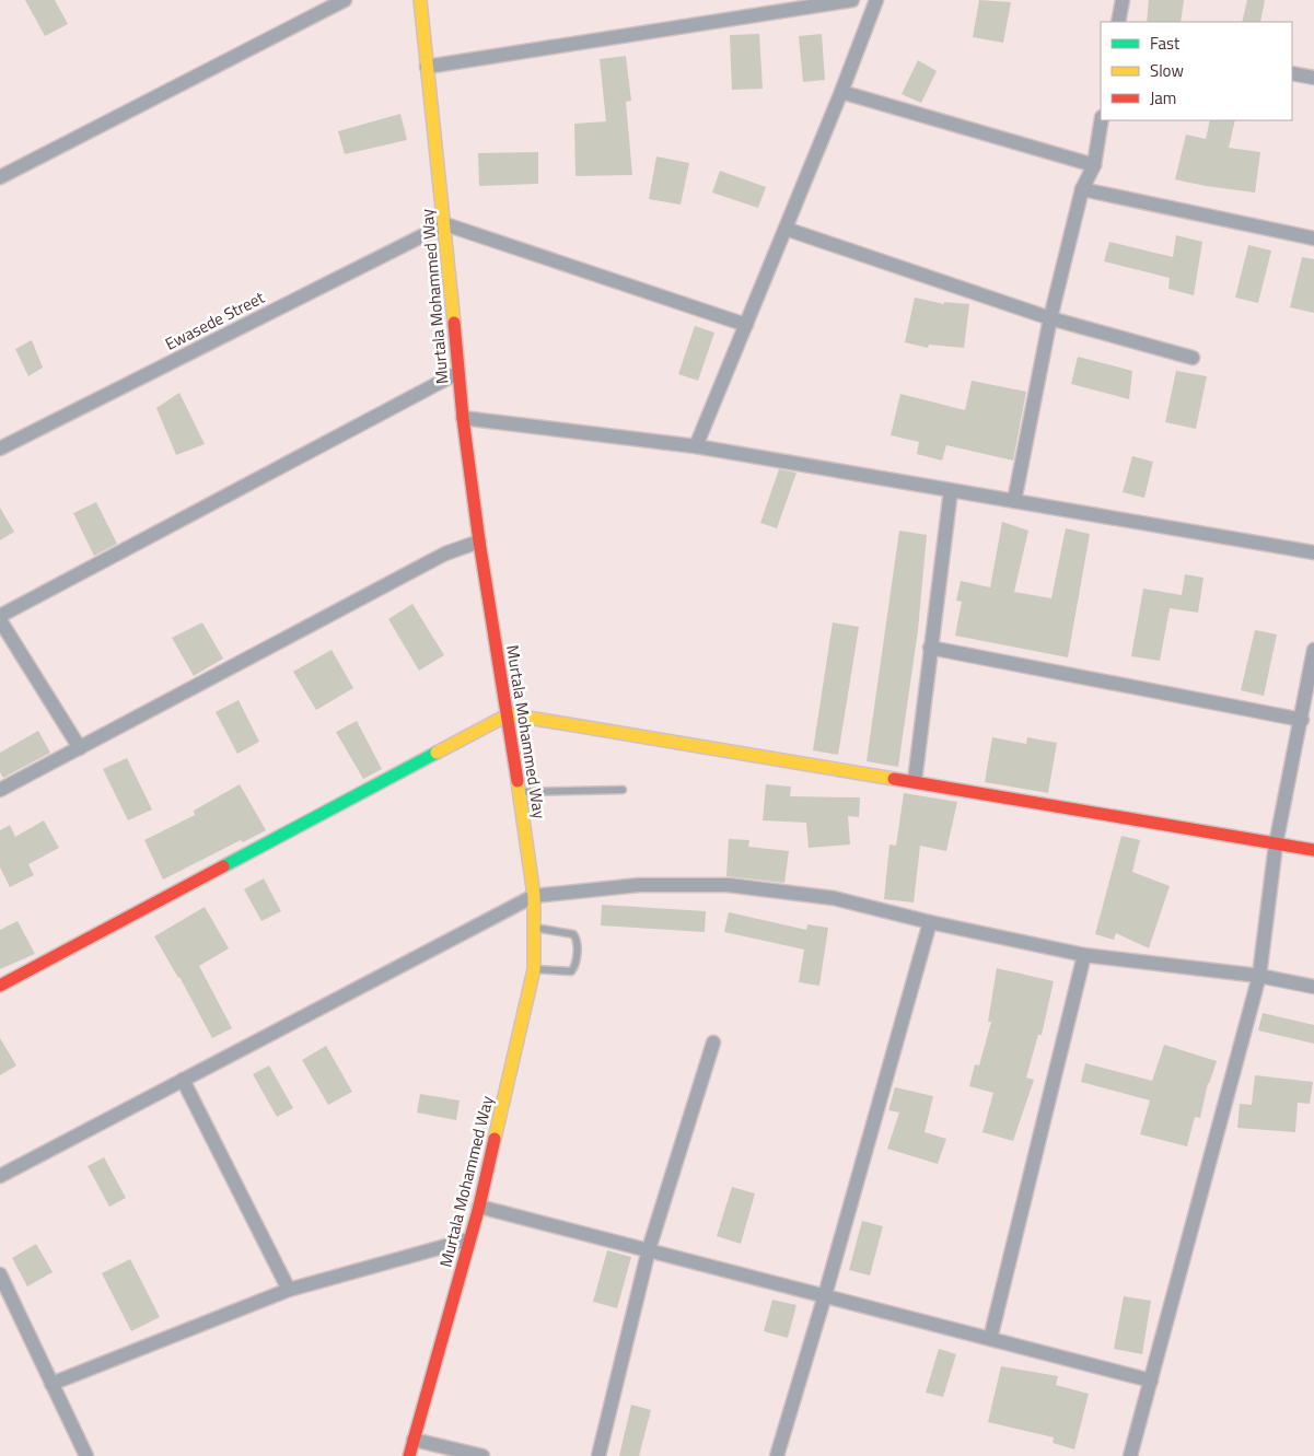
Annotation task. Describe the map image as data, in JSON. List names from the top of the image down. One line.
{"streets":{"street":["Murtala Mohammed Way","Ewasede Street"]},"crossings":[["Murtala Mohammed Way","Ewasede Street"]],"legend":["Fast","Slow","Jam"]}
